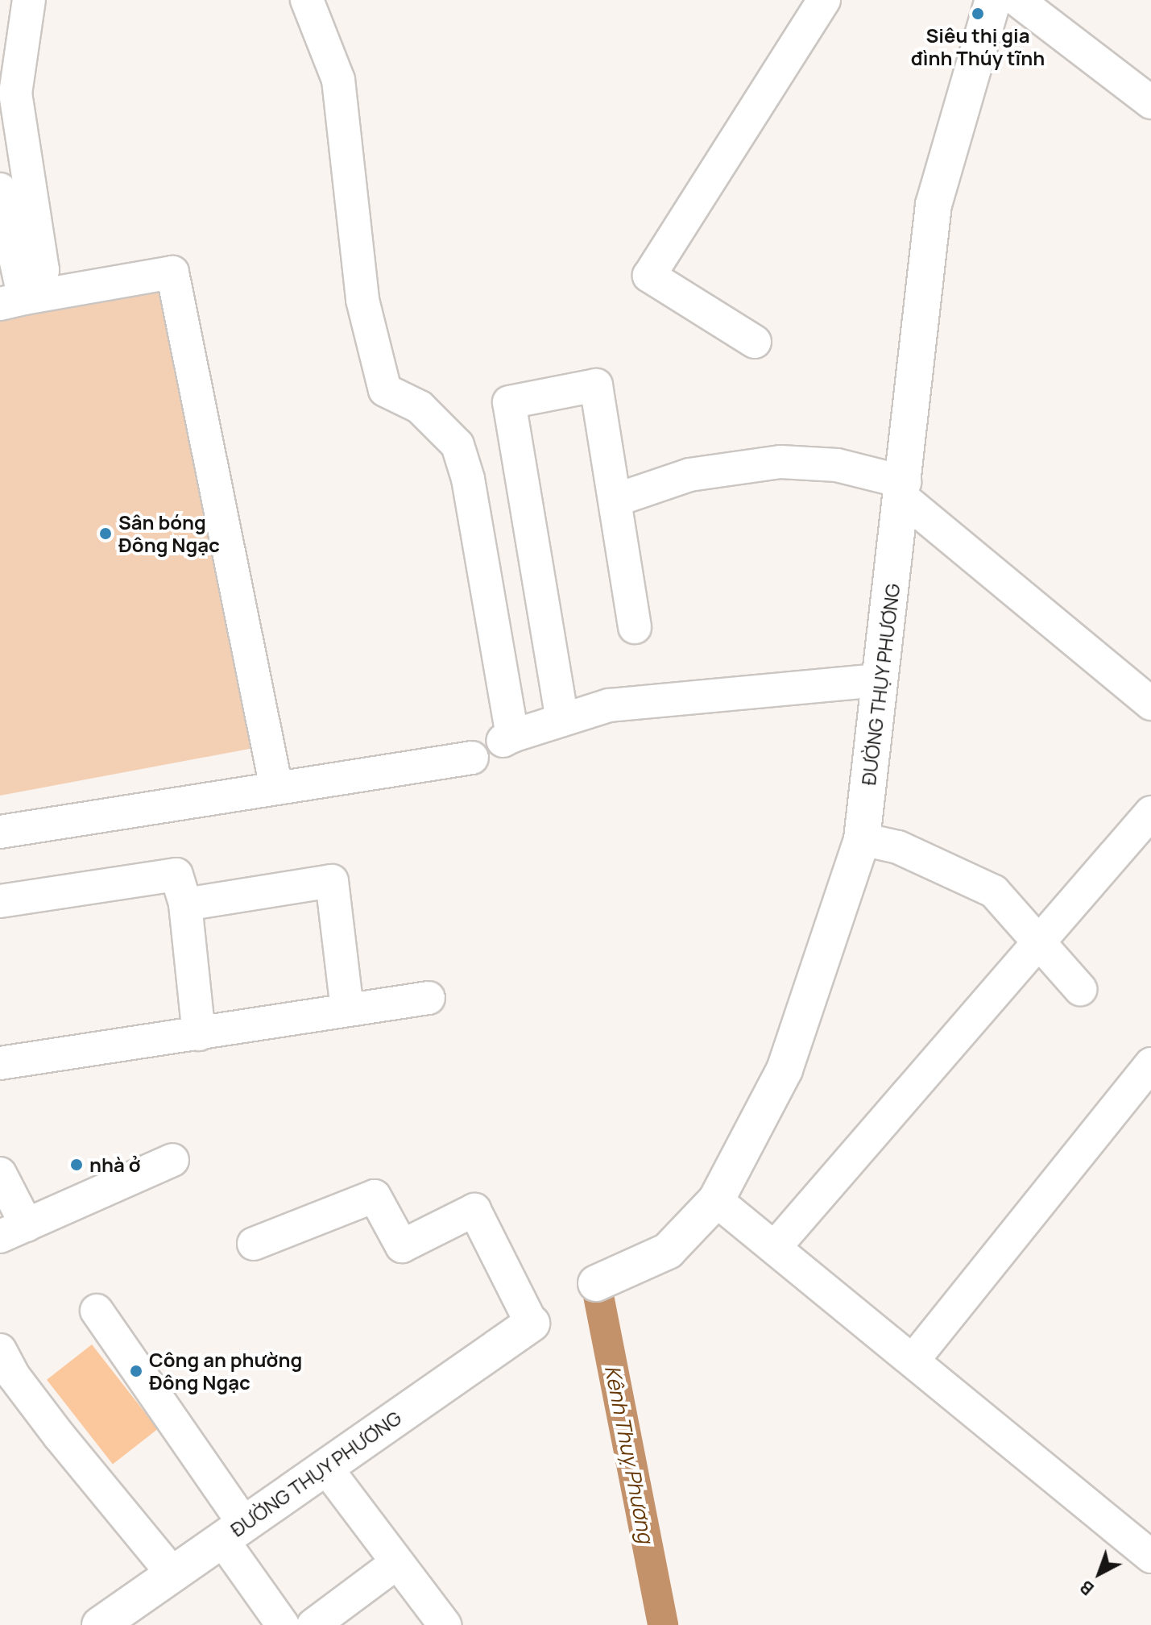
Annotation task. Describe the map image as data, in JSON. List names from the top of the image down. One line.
{"streets":{"main road":["ĐƯỜNG THỤY PHƯƠNG"]},"water":["Kênh Thuỵ Phương"],"places":["Siêu thị gia đình Thúy tĩnh","Sân bóng Đông Ngạc","nhà ở","Công an phường Đông Ngạc"],"north":"bottom left"}
